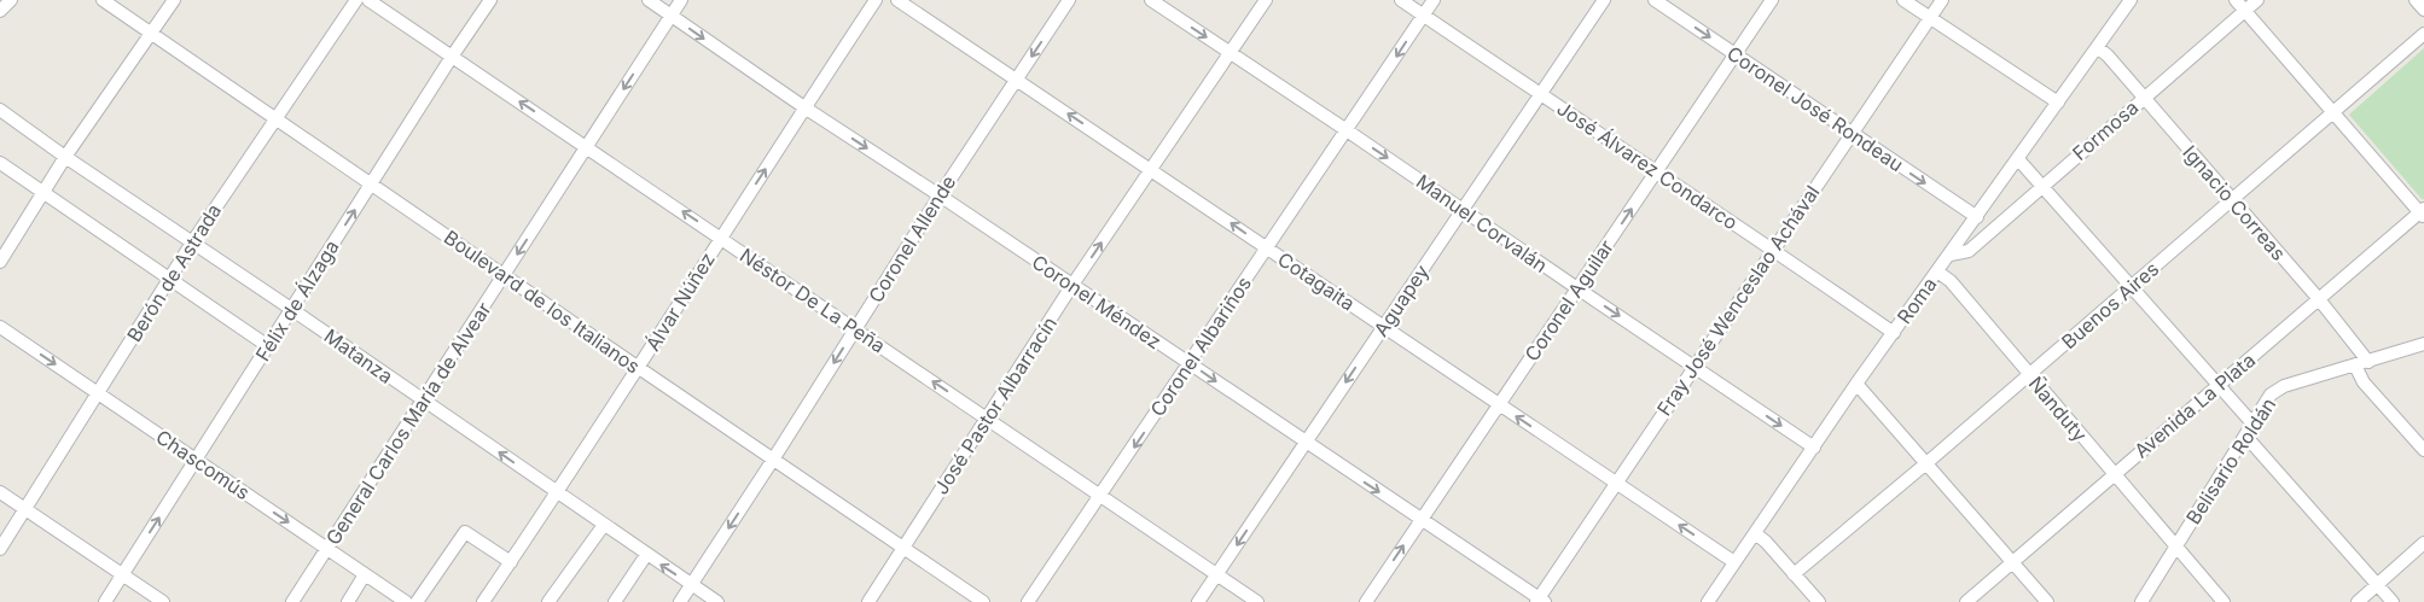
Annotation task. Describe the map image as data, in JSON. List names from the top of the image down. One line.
{"streets":{"street":["Coronel José Rondeau","Formosa","José Álvarez Condarco","Ignacio Correas","Manuel Corvalán","Coronel Allende","Berón de Astrada","Cotagaita","Félix de Álzaga","Néstor De La Peña","Aguapey","Coronel Aguilar","Fray José Wenceslao Achával","Roma","Boulevard de los Italianos","Álvar Núñez","Coronel Méndez","Buenos Aires","Coronel Albariños","Matanza","José Pastor Albarracín","Avenida La Plata","Ñanduty","General Carlos María de Alvear","Belisario Roldán","Chascomús"]},"crossings":[["Coronel José Rondeau","Coronel Aguilar"],["Coronel José Rondeau","Fray José Wenceslao Achával"],["Coronel José Rondeau","Roma"],["Formosa","Ignacio Correas"],["Formosa","Roma"],["José Álvarez Condarco","Aguapey"],["José Álvarez Condarco","Coronel Aguilar"],["José Álvarez Condarco","Fray José Wenceslao Achával"],["José Álvarez Condarco","Roma"],["José Álvarez Condarco","Coronel Albariños"],["Ignacio Correas","Roma"],["Ignacio Correas","Buenos Aires"],["Ignacio Correas","Avenida La Plata"],["Ignacio Correas","Belisario Roldán"],["Manuel Corvalán","Aguapey"],["Manuel Corvalán","Coronel Aguilar"],["Manuel Corvalán","Fray José Wenceslao Achával"],["Manuel Corvalán","Roma"],["Manuel Corvalán","Coronel Albariños"],["Manuel Corvalán","José Pastor Albarracín"],["Coronel Allende","Cotagaita"],["Coronel Allende","Néstor De La Peña"],["Coronel Allende","Boulevard de los Italianos"],["Coronel Allende","Coronel Méndez"],["Coronel Allende","Matanza"],["Berón de Astrada","Boulevard de los Italianos"],["Berón de Astrada","Matanza"],["Berón de Astrada","Chascomús"],["Cotagaita","Aguapey"],["Cotagaita","Coronel Aguilar"],["Cotagaita","Fray José Wenceslao Achával"],["Cotagaita","Roma"],["Cotagaita","Coronel Albariños"],["Cotagaita","José Pastor Albarracín"],["Félix de Álzaga","Néstor De La Peña"],["Félix de Álzaga","Boulevard de los Italianos"],["Félix de Álzaga","Matanza"],["Félix de Álzaga","Chascomús"],["Néstor De La Peña","Aguapey"],["Néstor De La Peña","Álvar Núñez"],["Néstor De La Peña","Coronel Albariños"],["Néstor De La Peña","José Pastor Albarracín"],["Néstor De La Peña","General Carlos María de Alvear"],["Aguapey","Coronel Méndez"],["Coronel Aguilar","Coronel Méndez"],["Fray José Wenceslao Achával","Coronel Méndez"],["Roma","Ñanduty"],["Boulevard de los Italianos","Álvar Núñez"],["Boulevard de los Italianos","José Pastor Albarracín"],["Boulevard de los Italianos","General Carlos María de Alvear"],["Álvar Núñez","Coronel Méndez"],["Álvar Núñez","Matanza"],["Coronel Méndez","Coronel Albariños"],["Coronel Méndez","José Pastor Albarracín"],["Coronel Méndez","General Carlos María de Alvear"],["Buenos Aires","Ñanduty"],["Matanza","General Carlos María de Alvear"],["Avenida La Plata","Ñanduty"],["Ñanduty","Belisario Roldán"],["General Carlos María de Alvear","Chascomús"]],"one_way":["Coronel José Rondeau","Manuel Corvalán","Coronel Allende","Cotagaita","Félix de Álzaga","Néstor De La Peña","Aguapey","Coronel Méndez","Coronel Albariños","General Carlos María de Alvear","Chascomús"]}
